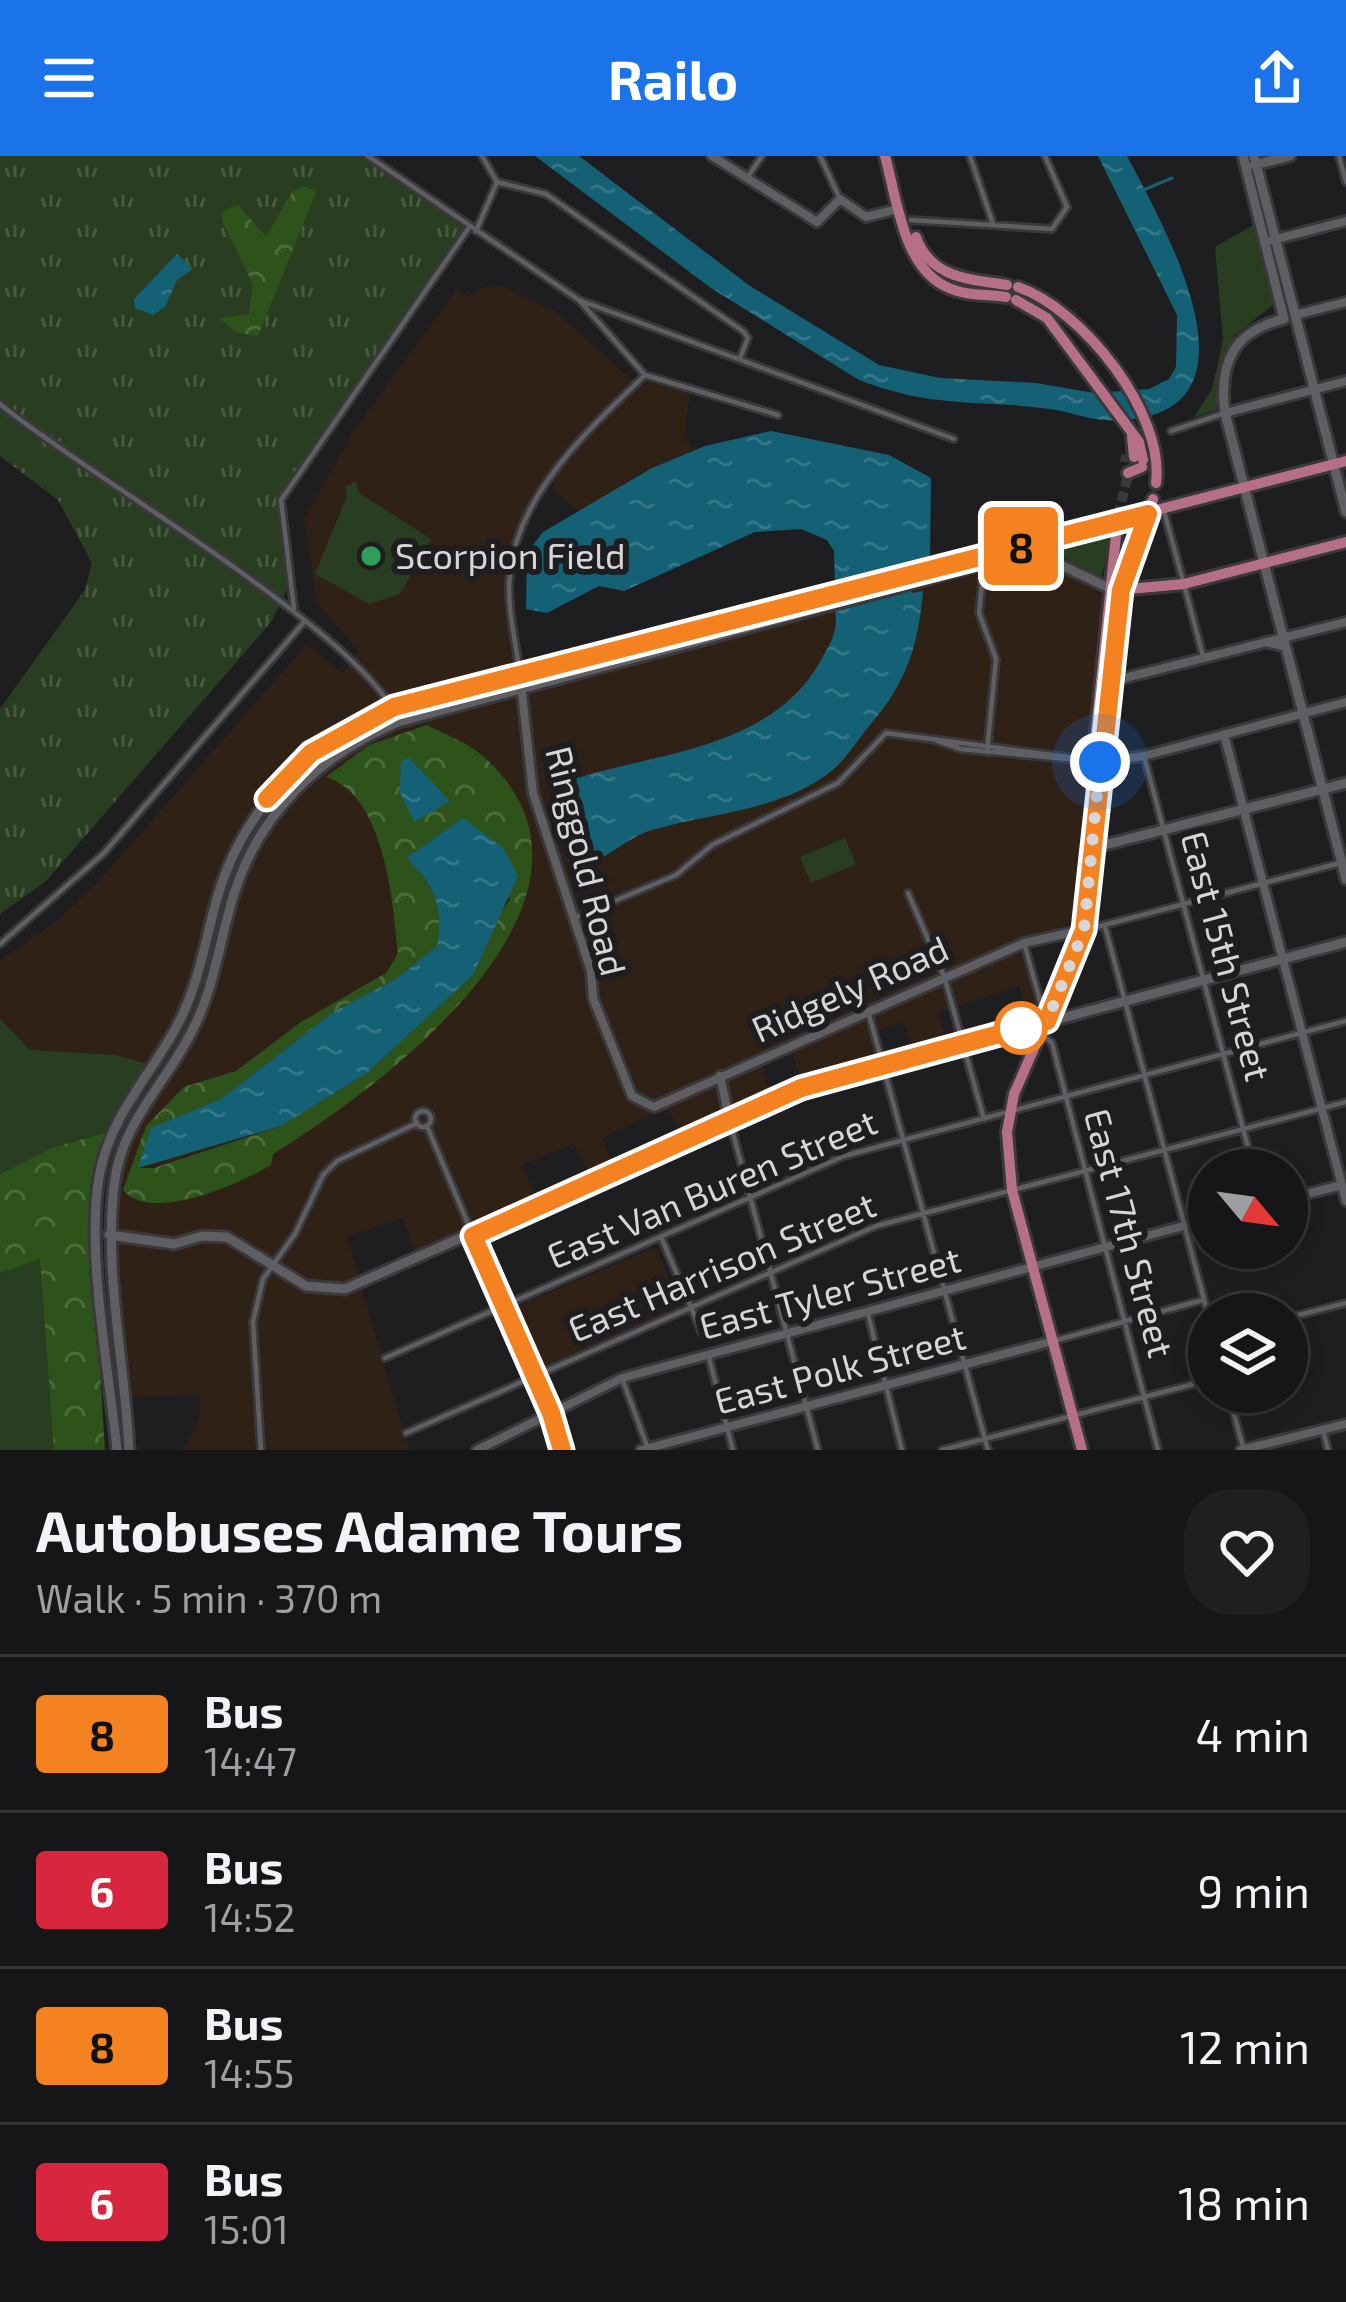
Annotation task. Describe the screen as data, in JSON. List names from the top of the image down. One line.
{"streets":{"street":["Ringgold Road","East 15th Street","Ridgely Road","East Van Buren Street","East 17th Street","East Harrison Street","East Tyler Street","East Polk Street"]},"crossings":[["Ringgold Road","Ridgely Road"],["East 15th Street","East Van Buren Street"],["East 15th Street","East Harrison Street"],["East Van Buren Street","East 17th Street"],["East 17th Street","East Harrison Street"],["East 17th Street","East Tyler Street"]],"places":["Scorpion Field"],"lines":["bus line 8"],"north":"bottom right","page":{"header":"Railo","on_map":"8","heading":["Autobuses Adame Tours","Walk · 5 min · 370 m"],"list":[{"mark":"8","name":"Bus","note":"14:47","value":"4 min"},{"mark":"6","name":"Bus","note":"14:52","value":"9 min"},{"mark":"8","name":"Bus","note":"14:55","value":"12 min"},{"mark":"6","name":"Bus","note":"15:01","value":"18 min"}]}}
